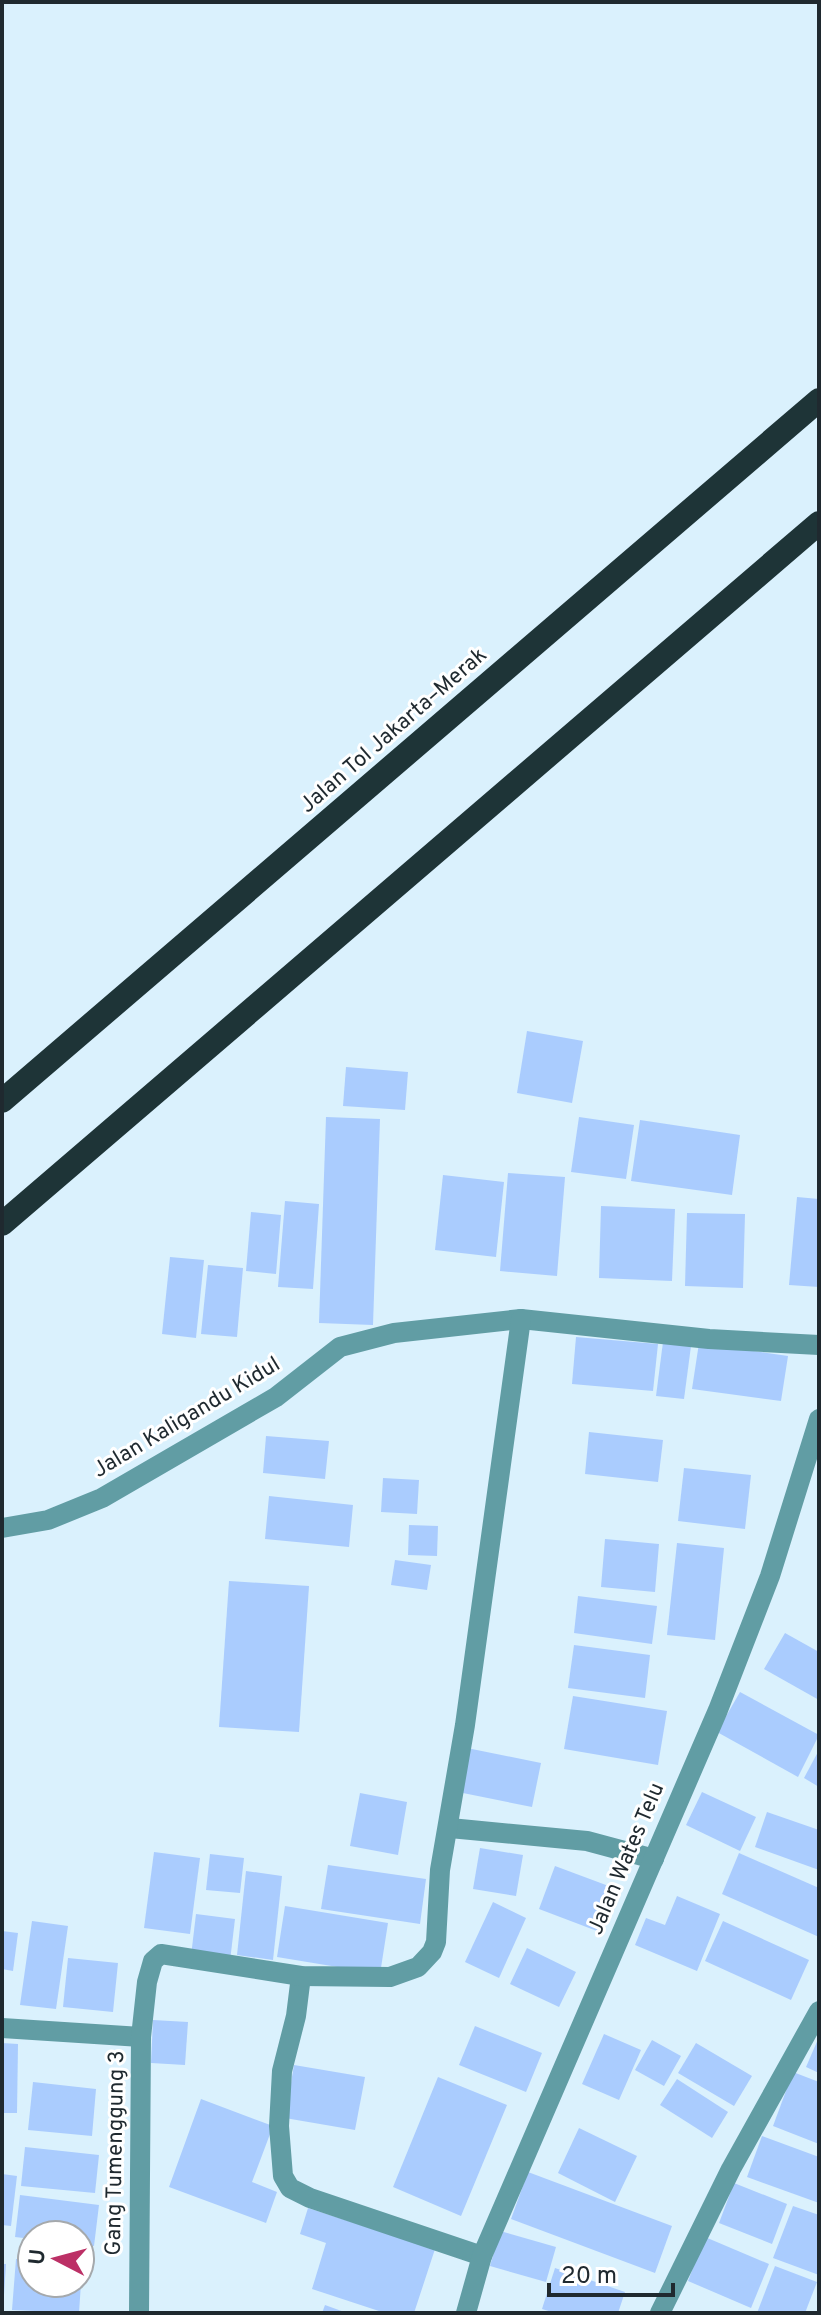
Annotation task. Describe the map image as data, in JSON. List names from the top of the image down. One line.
{"streets":{"highway":["Jalan Tol Jakarta–Merak"],"street":["Jalan Kaligandu Kidul","Jalan Wates Telu","Gang Tumenggung 3"]},"scale_bar":"20 m","north":"left"}
